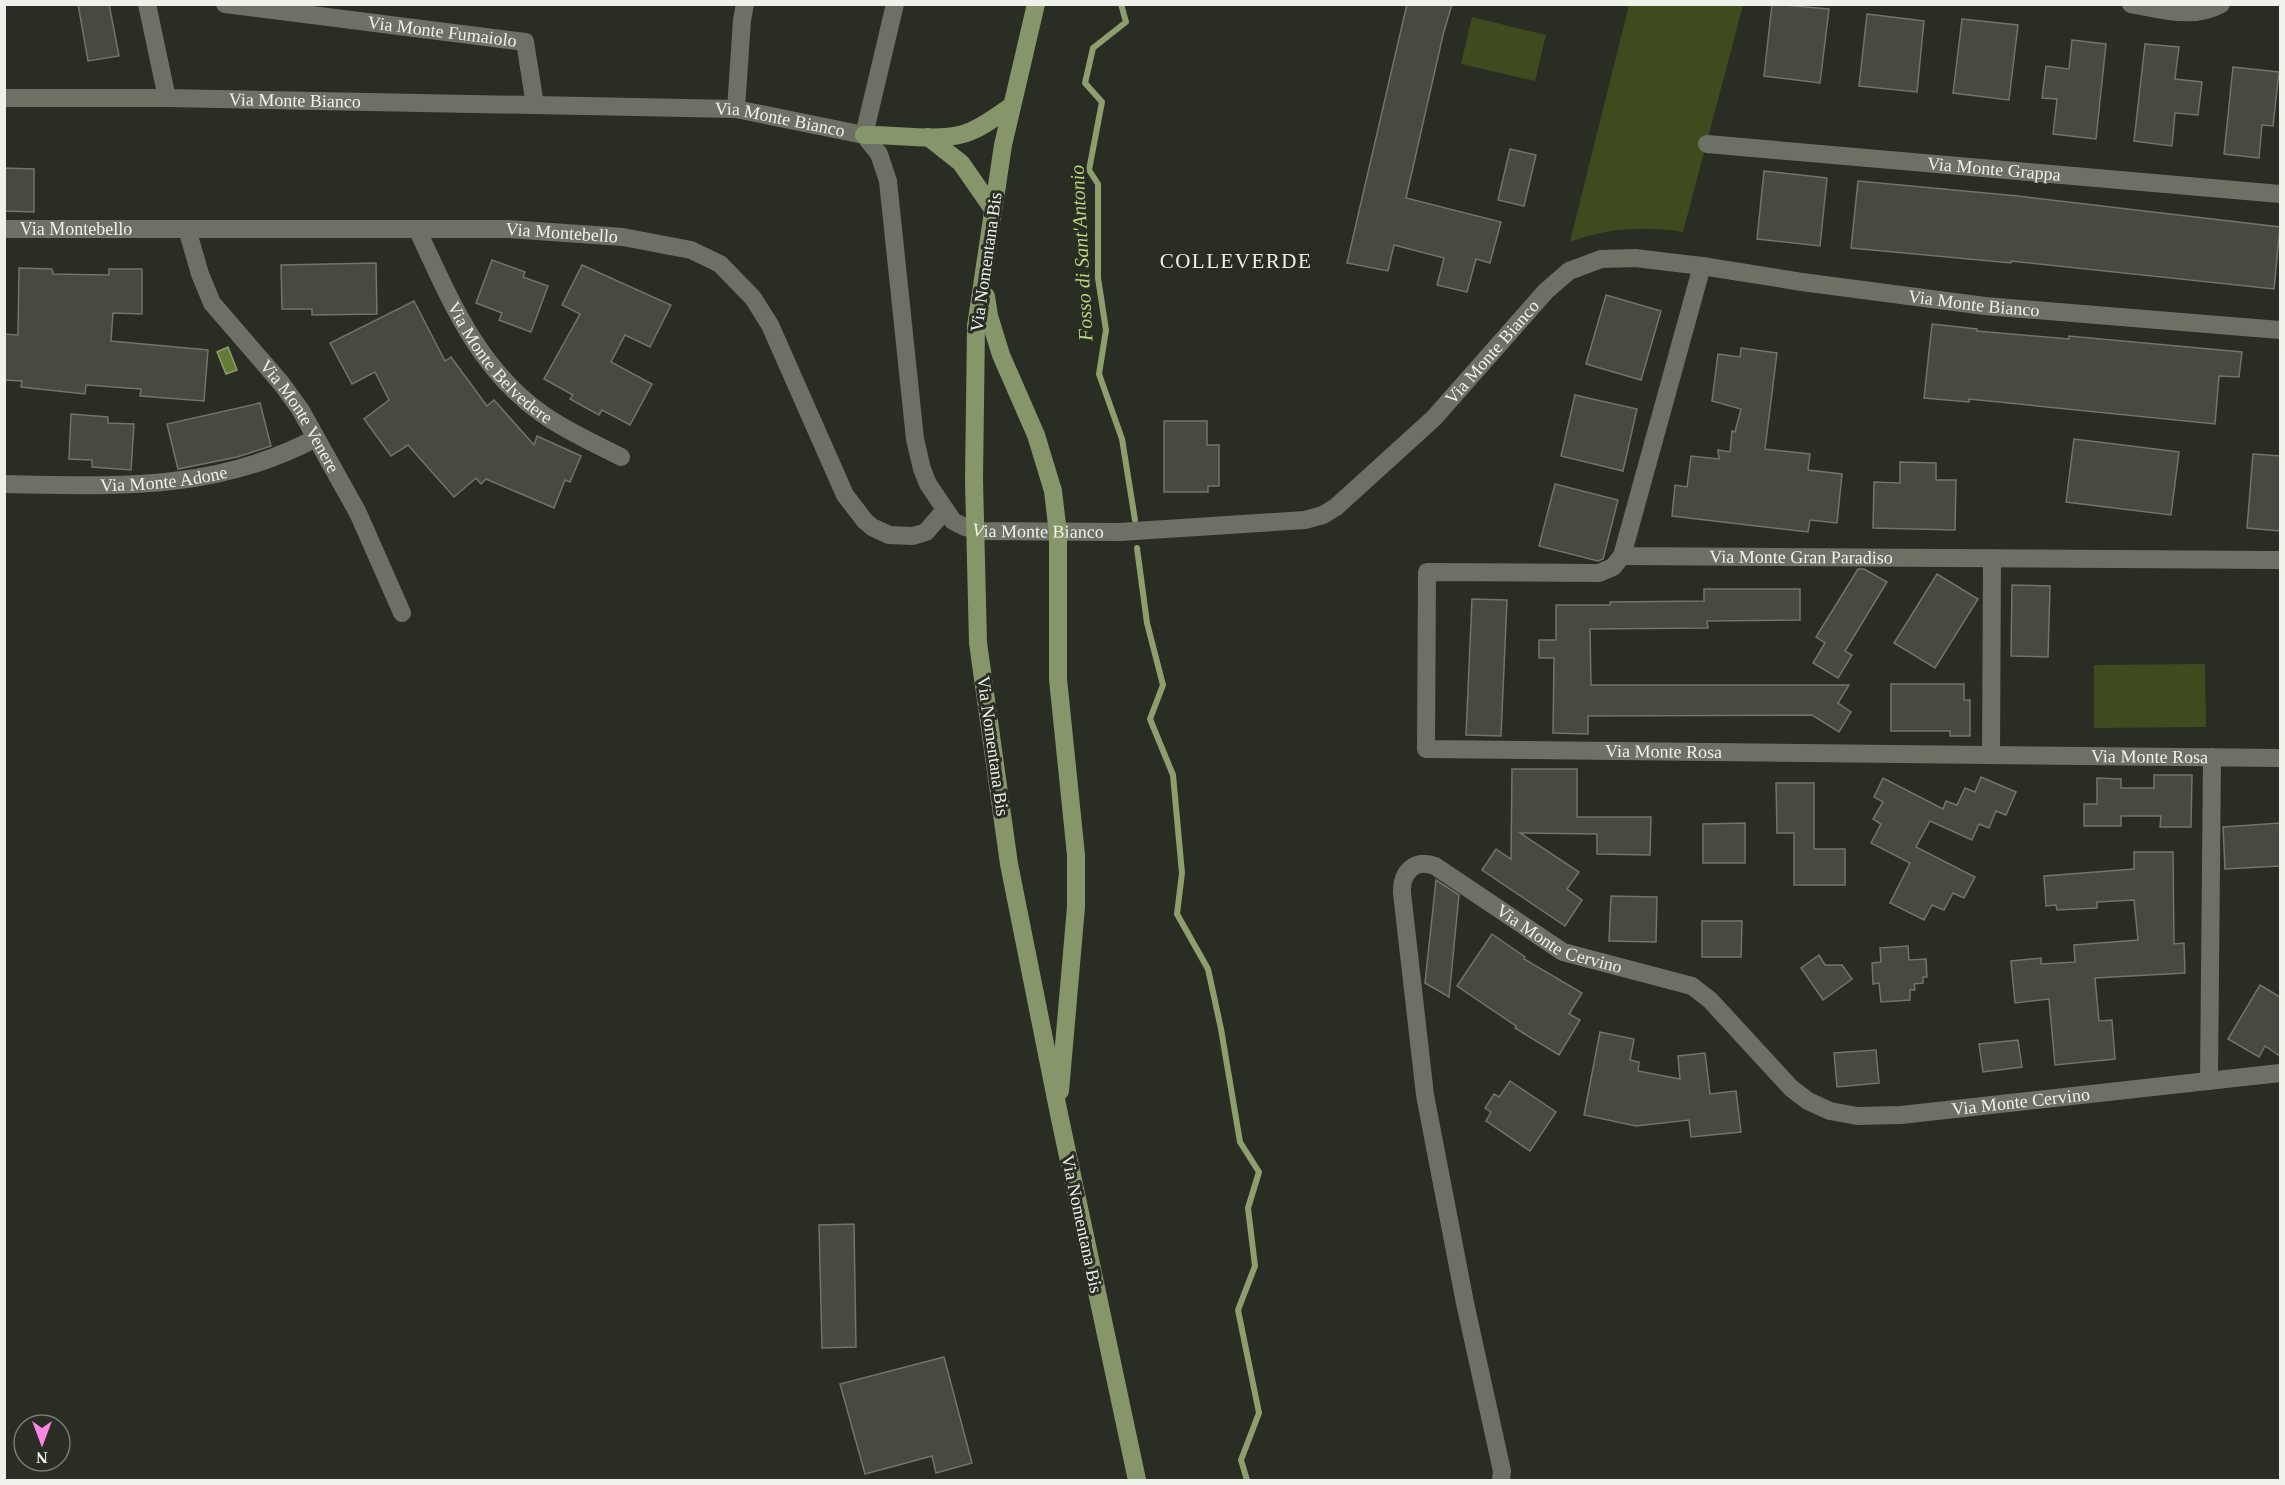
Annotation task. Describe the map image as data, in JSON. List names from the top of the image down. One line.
{"streets":{"main road":["Via Nomentana Bis"],"street":["Via Monte Fumaiolo","Via Monte Bianco","Via Monte Grappa","Via Montebello","Via Monte Belvedere","Via Monte Venere","Via Monte Adone","Via Monte Gran Paradiso","Via Monte Rosa","Via Monte Cervino"]},"crossings":[["Via Monte Fumaiolo","Via Monte Bianco"],["Via Monte Bianco","Via Montebello"],["Via Montebello","Via Monte Belvedere"],["Via Montebello","Via Monte Venere"],["Via Monte Venere","Via Monte Adone"],["Via Monte Gran Paradiso","Via Monte Rosa"]],"districts":["COLLEVERDE"],"water":["Fosso di Sant'Antonio"],"north":"bottom"}
